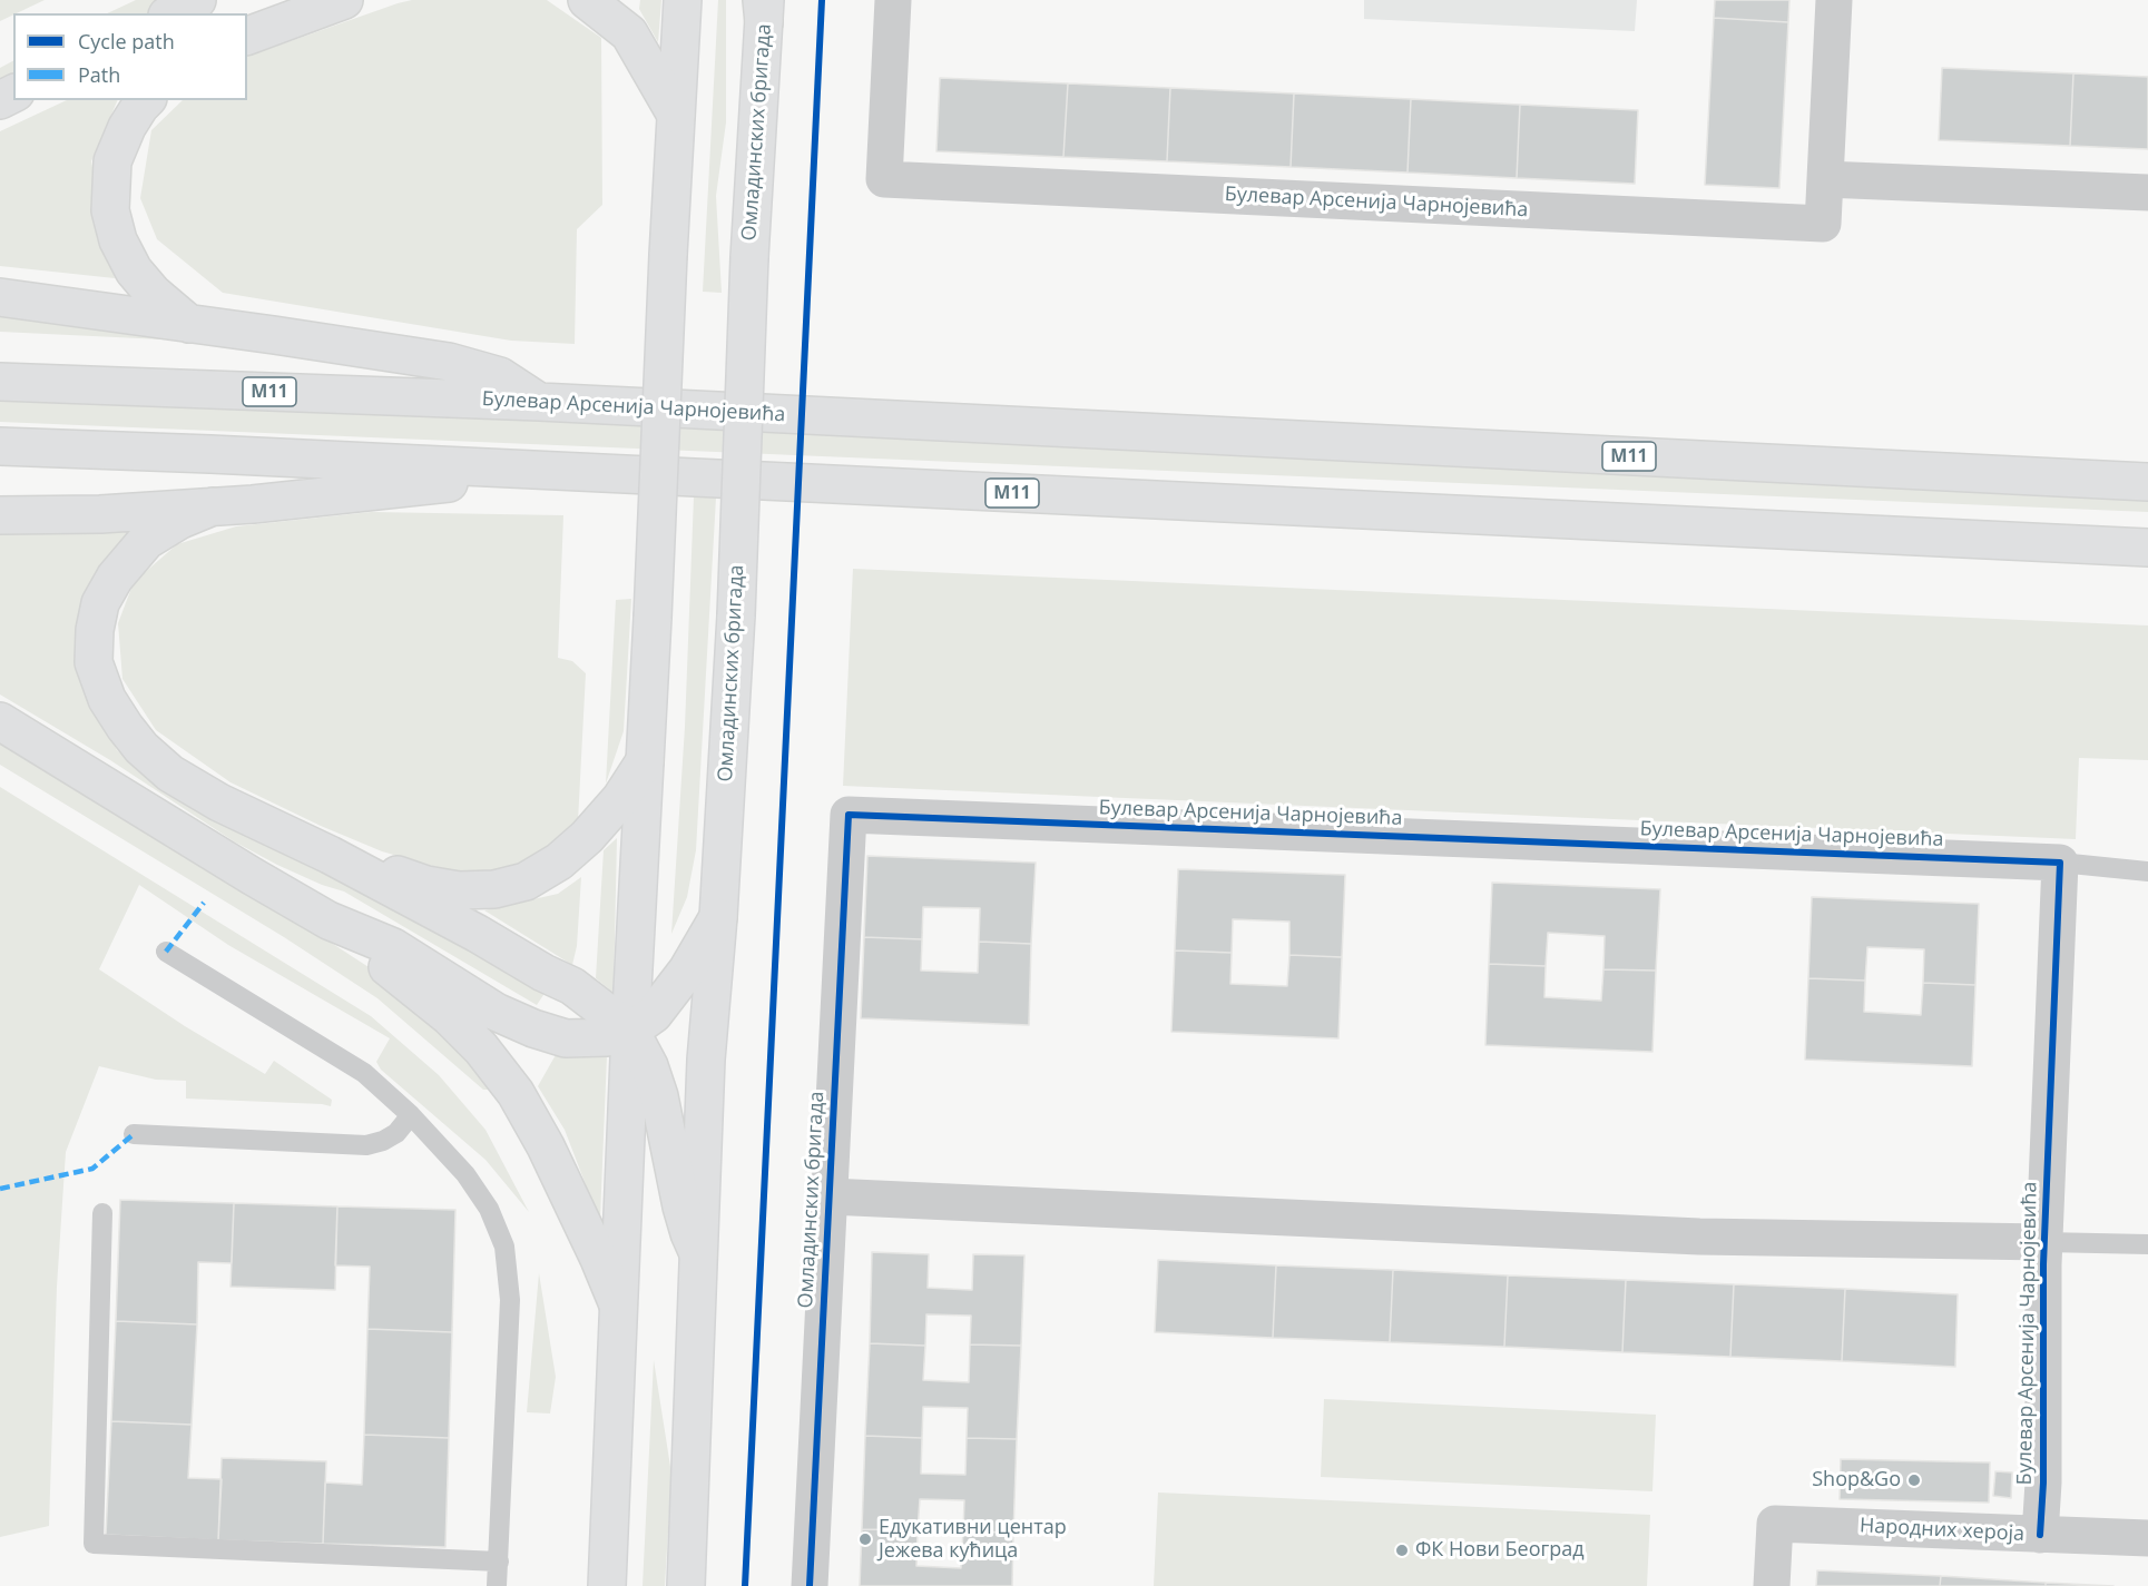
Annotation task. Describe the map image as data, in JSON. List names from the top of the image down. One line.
{"streets":{"main road":["Омладинских бригада","Булевар Арсенија Чарнојевића","M11"],"street":["Народних хероја"]},"crossings":[["Омладинских бригада","Булевар Арсенија Чарнојевића"],["Булевар Арсенија Чарнојевића","Народних хероја"]],"places":["Shop&Go","Едукативни центар Јежева кућица","ФК Нови Београд"],"legend":["Cycle path","Path"]}
